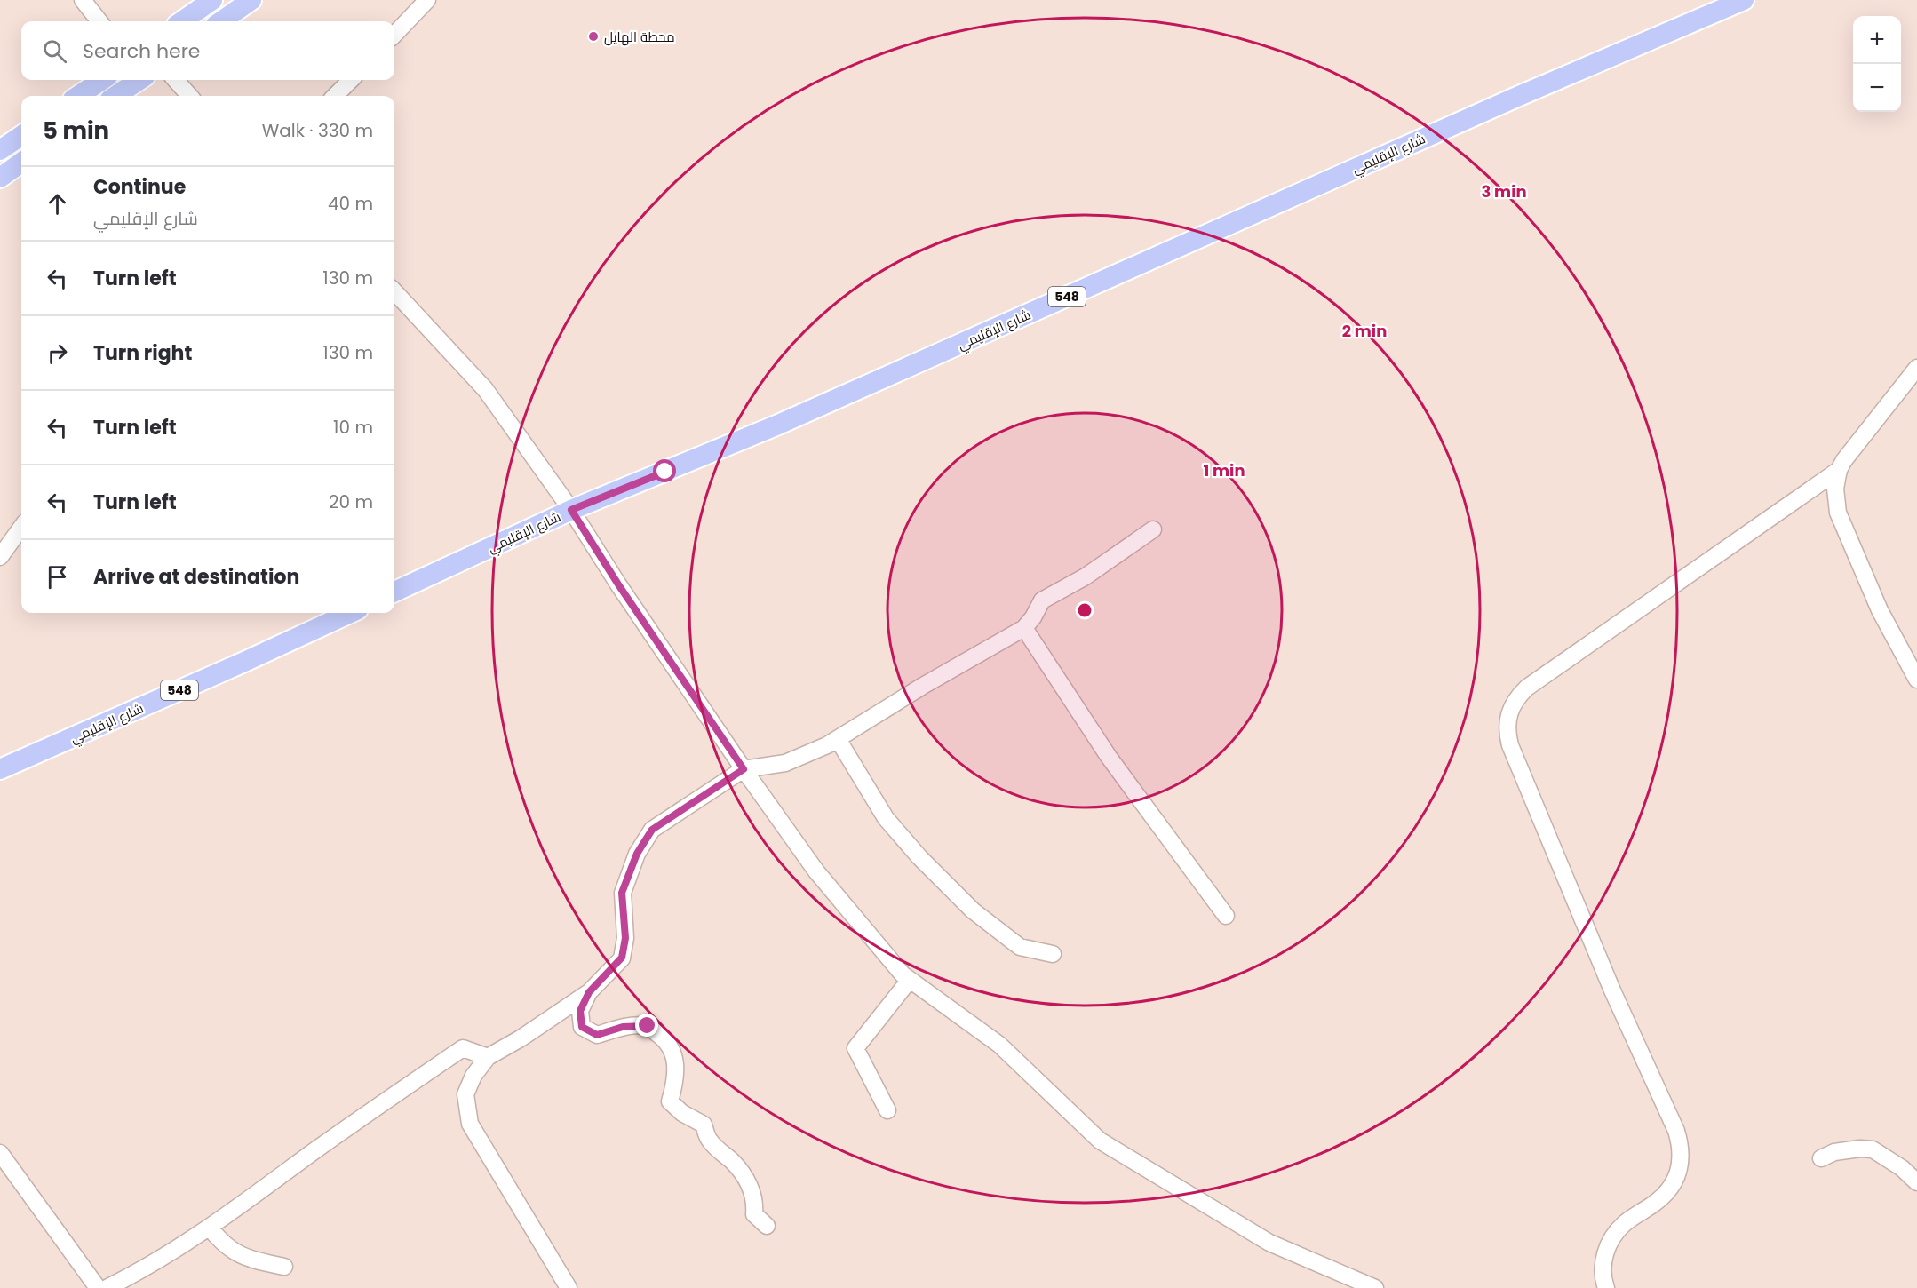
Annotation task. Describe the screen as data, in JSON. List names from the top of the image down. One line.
{"streets":{"main road":["شارع الإقليمي","548"]},"places":["محطة الهايل"],"page":{"map_buttons":["+","−"],"search":"Search here","heading":["5 min","Walk · 330 m"],"list":[["Continue","شارع الإقليمي","40 m"],["Turn left","130 m"],["Turn right","130 m"],["Turn left","10 m"],["Turn left","20 m"],"Arrive at destination"]},"rings":["3 min","2 min","1 min"]}
